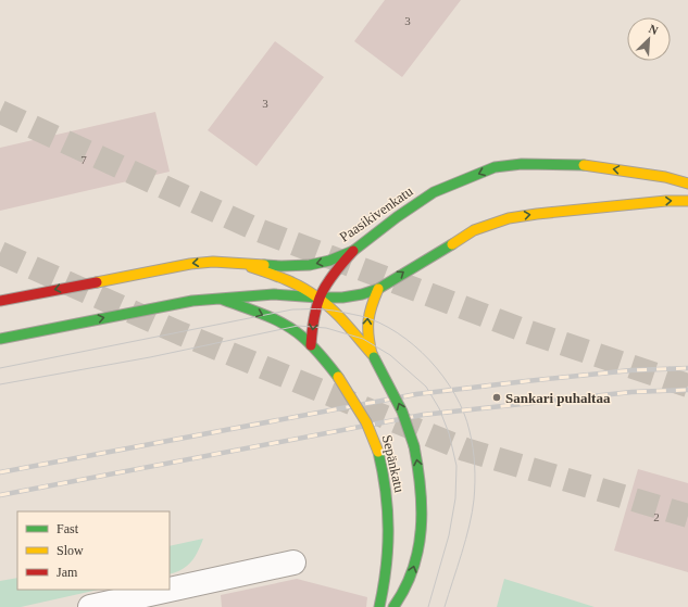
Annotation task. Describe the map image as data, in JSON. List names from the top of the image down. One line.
{"streets":{"main road":["Paasikivenkatu","Sepänkatu"]},"crossings":[["Paasikivenkatu","Sepänkatu"]],"places":["Sankari puhaltaa"],"house_numbers":["3","3","7","2"],"legend":["Fast","Slow","Jam"],"north":"top right"}
